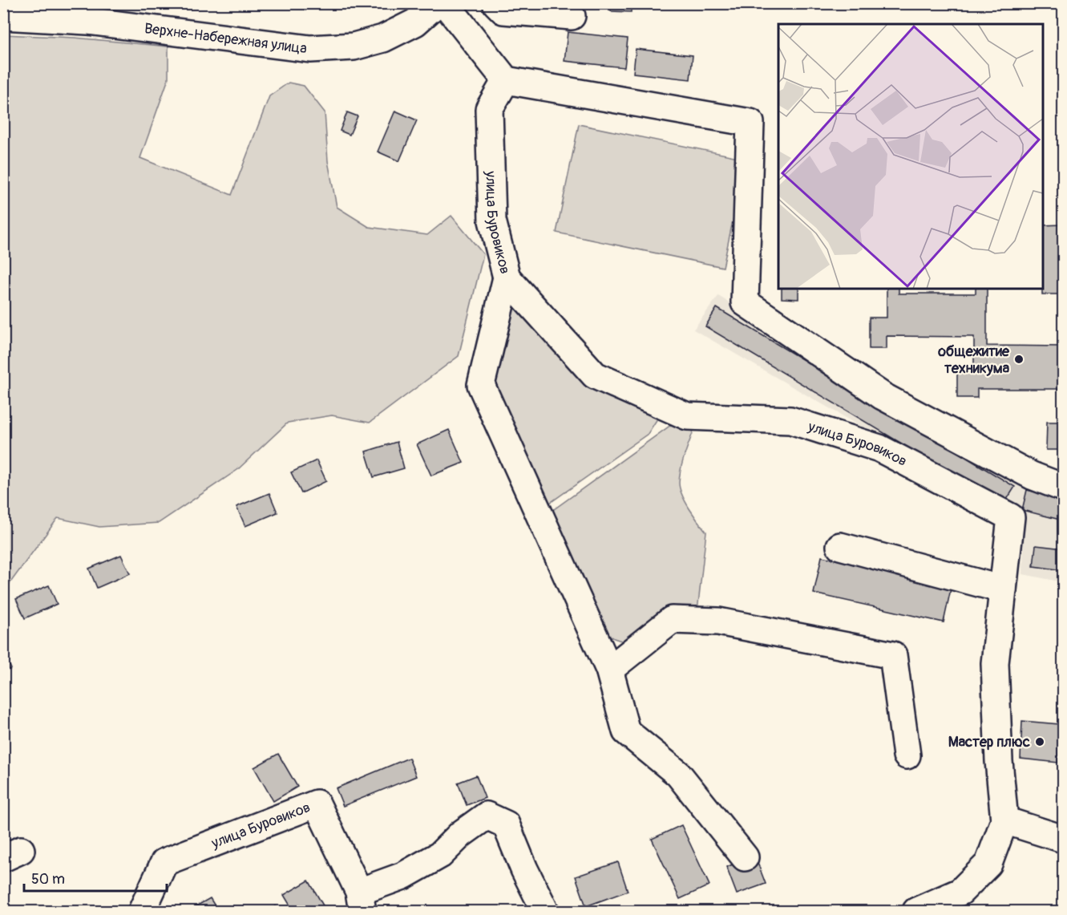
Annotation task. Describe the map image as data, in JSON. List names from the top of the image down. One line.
{"streets":{"street":["Верхне-Набережная улица","улица Буровиков"]},"places":["общежитие техникума","Мастер плюс"],"scale_bar":"50 m"}
